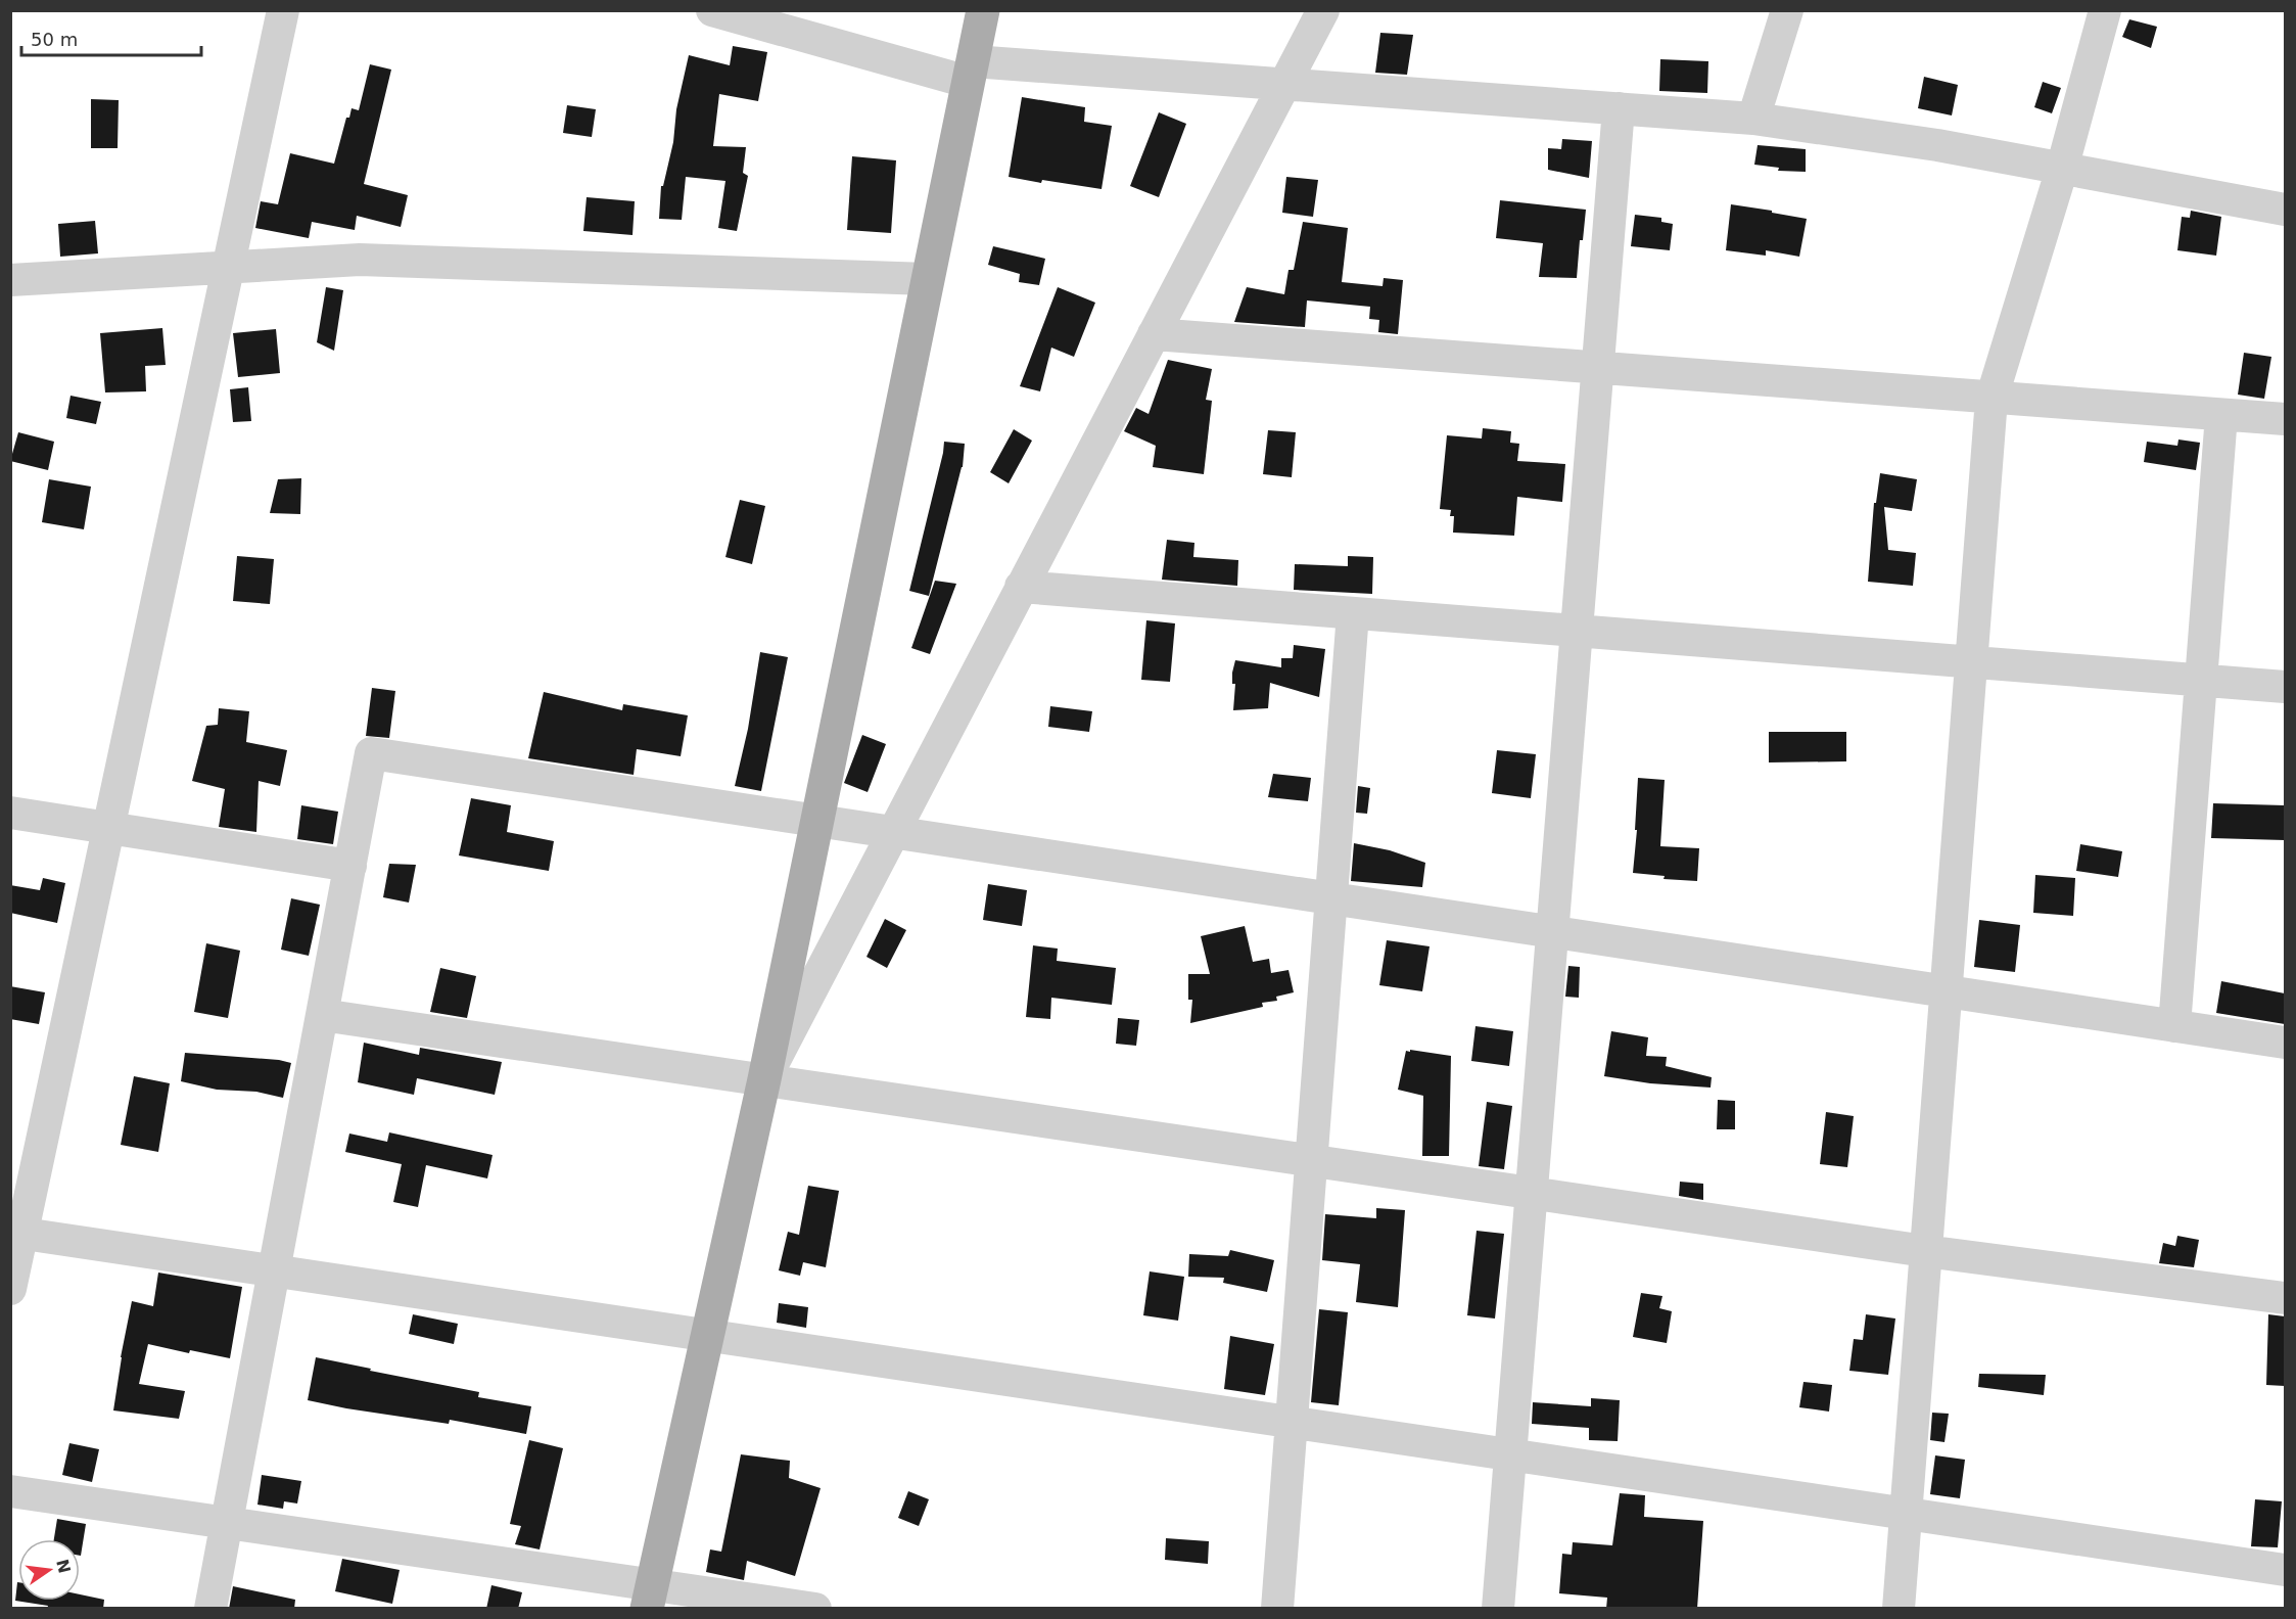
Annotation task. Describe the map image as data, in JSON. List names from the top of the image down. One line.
{"scale_bar":"50 m","north":"right"}
